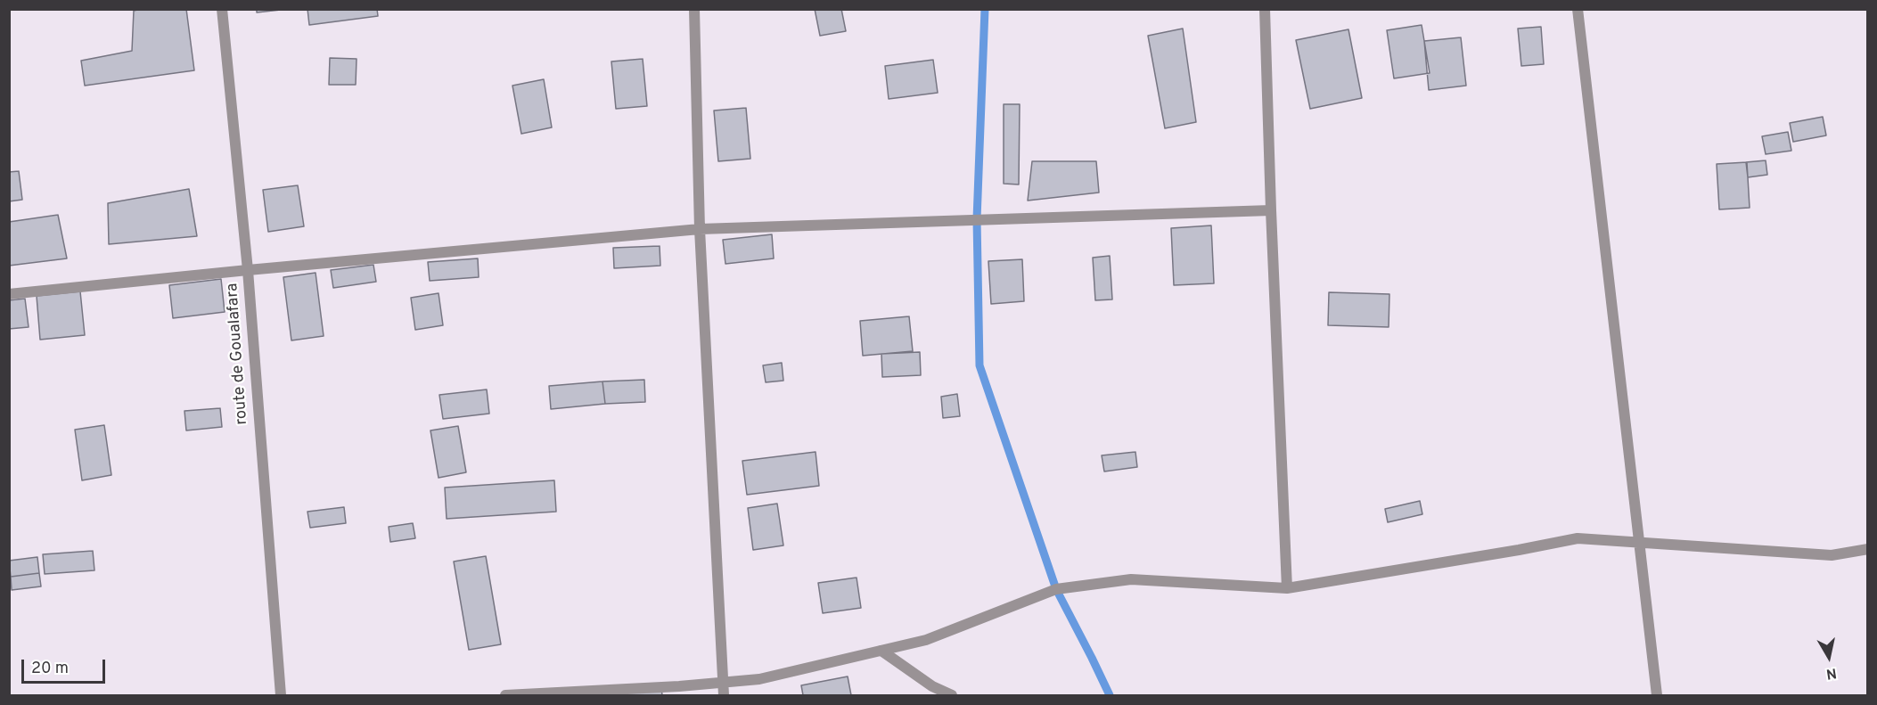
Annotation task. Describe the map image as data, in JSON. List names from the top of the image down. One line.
{"streets":{"street":["route de Goualafara"]},"scale_bar":"20 m","north":"bottom"}
